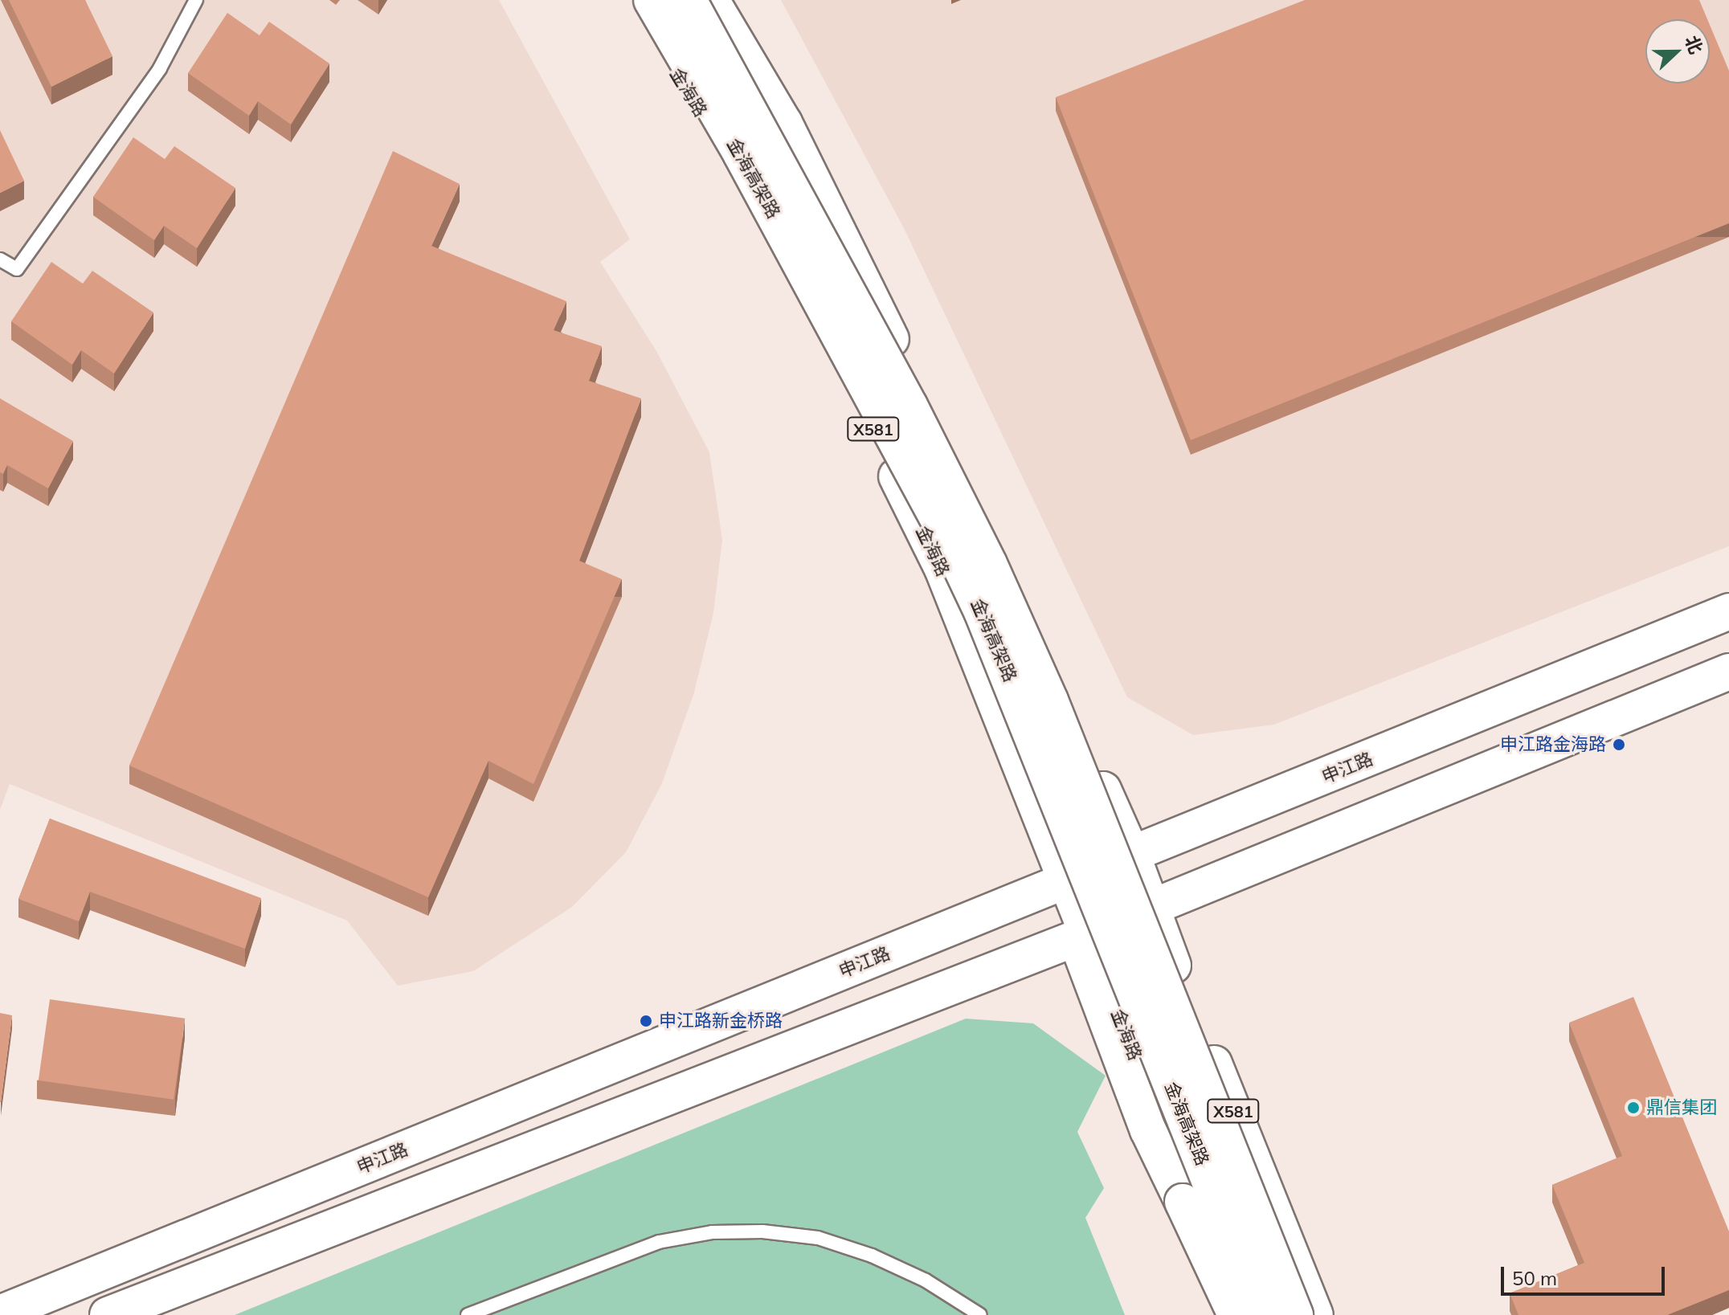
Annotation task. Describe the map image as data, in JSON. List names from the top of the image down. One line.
{"streets":{"main road":["金海路","金海高架路","X581","申江路"]},"crossings":[["金海路","申江路"],["X581","申江路"]],"places":["申江路金海路","申江路新金桥路","鼎信集团"],"scale_bar":"50 m","north":"right"}
